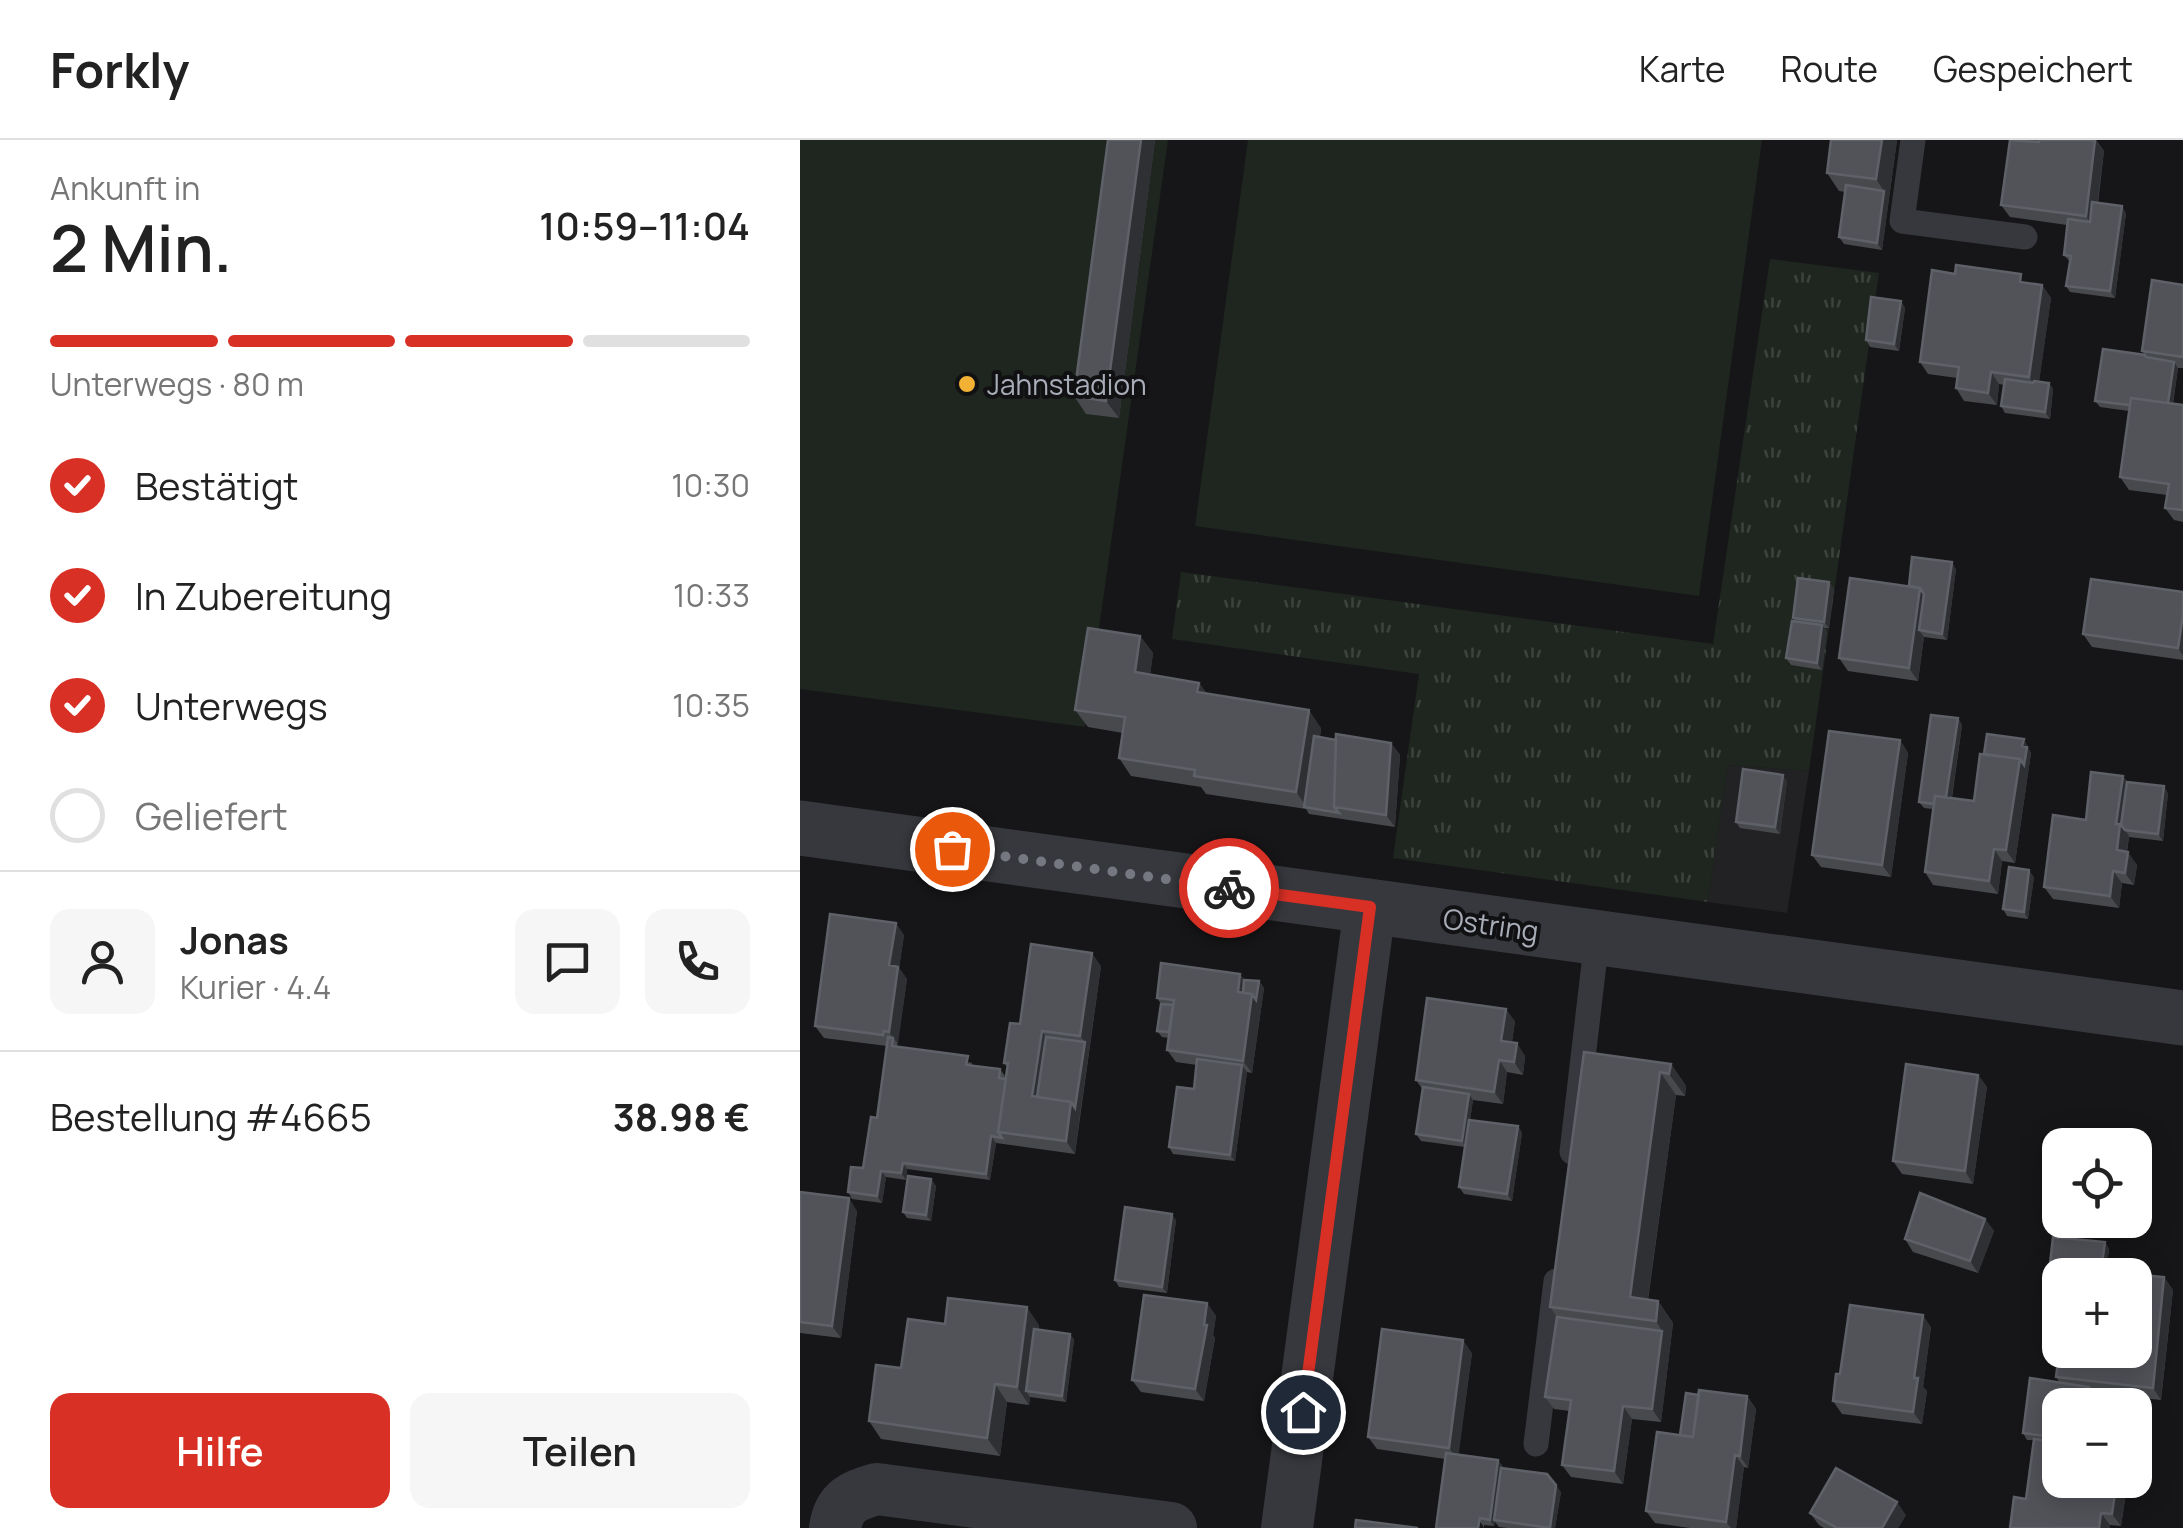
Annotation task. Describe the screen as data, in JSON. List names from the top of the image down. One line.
{"streets":{"street":["Ostring"]},"places":["Jahnstadion"],"page":{"header":"Forkly","nav":["Karte","Route","Gespeichert"],"heading":["2 Min.","Ankunft in","10:59–11:04"],"panel":["Jonas","Kurier · 4.4","Bestellung #4665","38.98 €"],"bar":"Unterwegs · 80 m","list":[["Bestätigt","10:30"],["In Zubereitung","10:33"],["Unterwegs","10:35"],"Geliefert"],"map_buttons":["+","−"],"buttons":["Hilfe","Teilen"]}}
